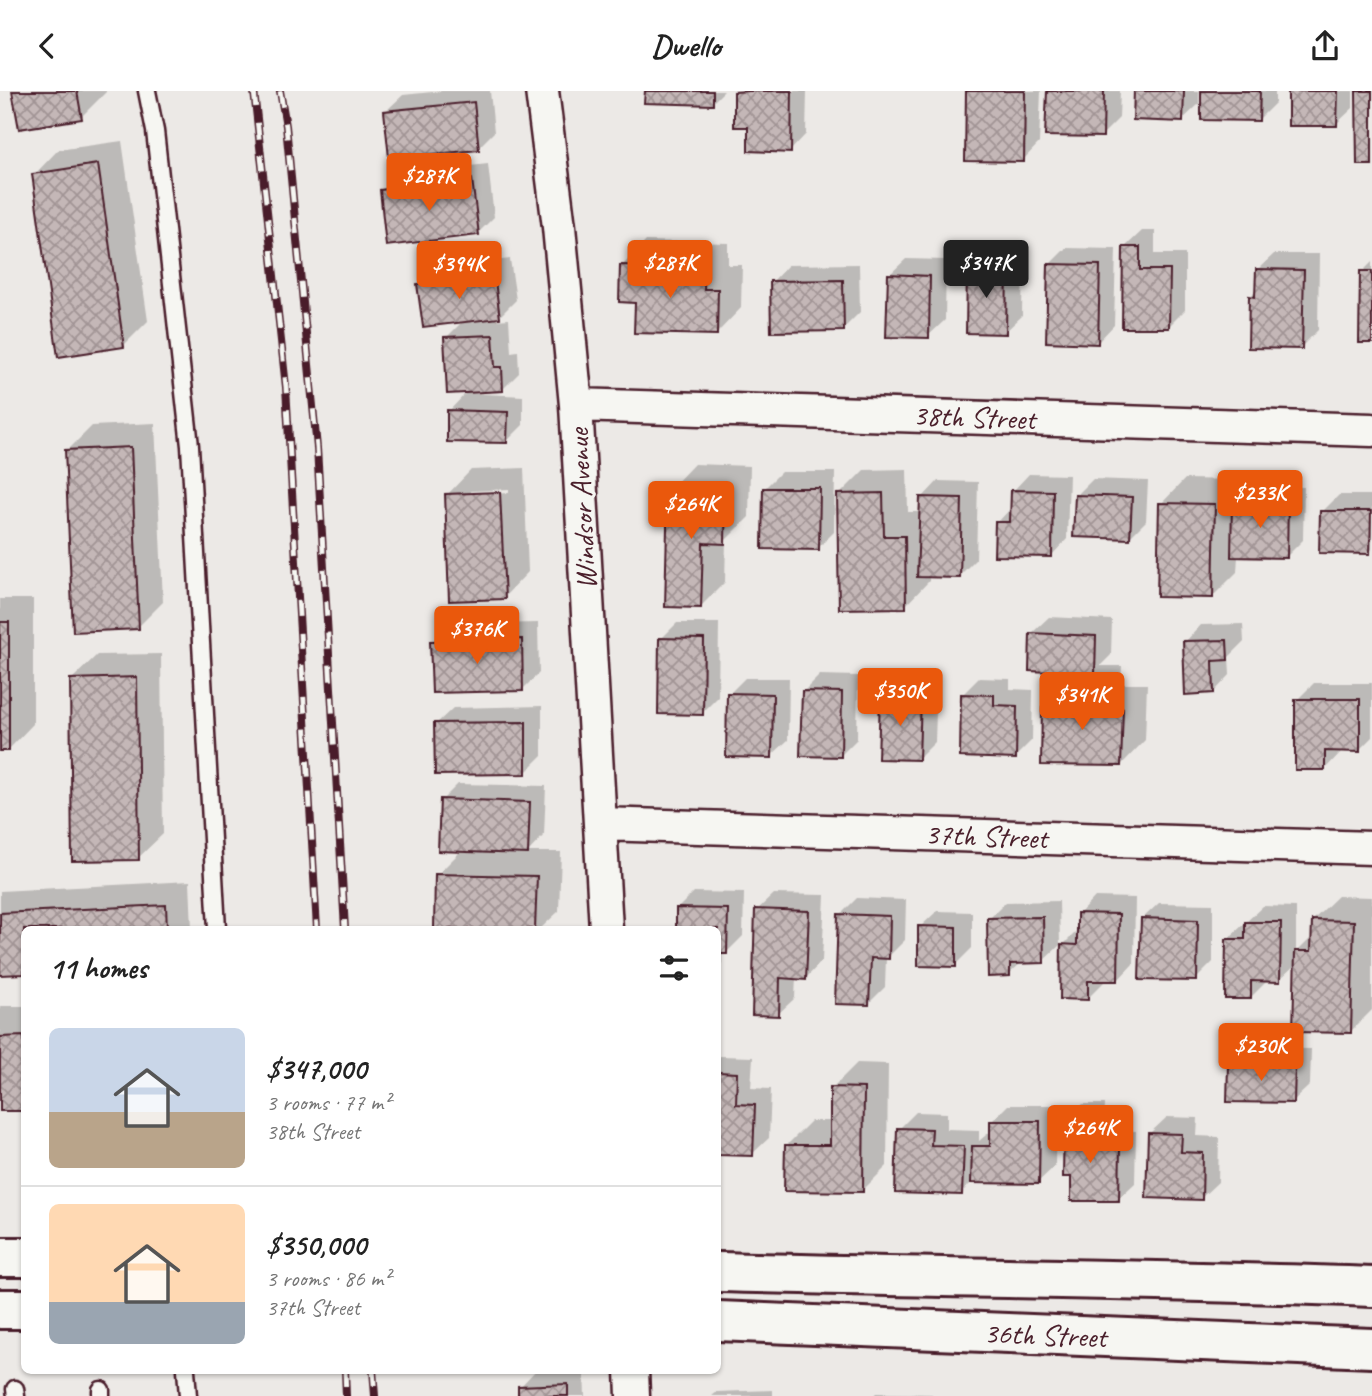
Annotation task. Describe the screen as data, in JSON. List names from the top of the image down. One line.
{"streets":{"street":["38th Street","Windsor Avenue","37th Street","36th Street"]},"crossings":[["38th Street","Windsor Avenue"],["Windsor Avenue","37th Street"]],"page":{"header":"Dwello","price":["$287K","$287K","$347K","$394K","$233K","$264K","$376K","$350K","$341K","$230K","$264K"],"heading":"11 homes","list":[{"name":"$347,000","note":"3 rooms · 77 m² · 38th Street"},{"name":"$350,000","note":"3 rooms · 86 m² · 37th Street"}]}}
